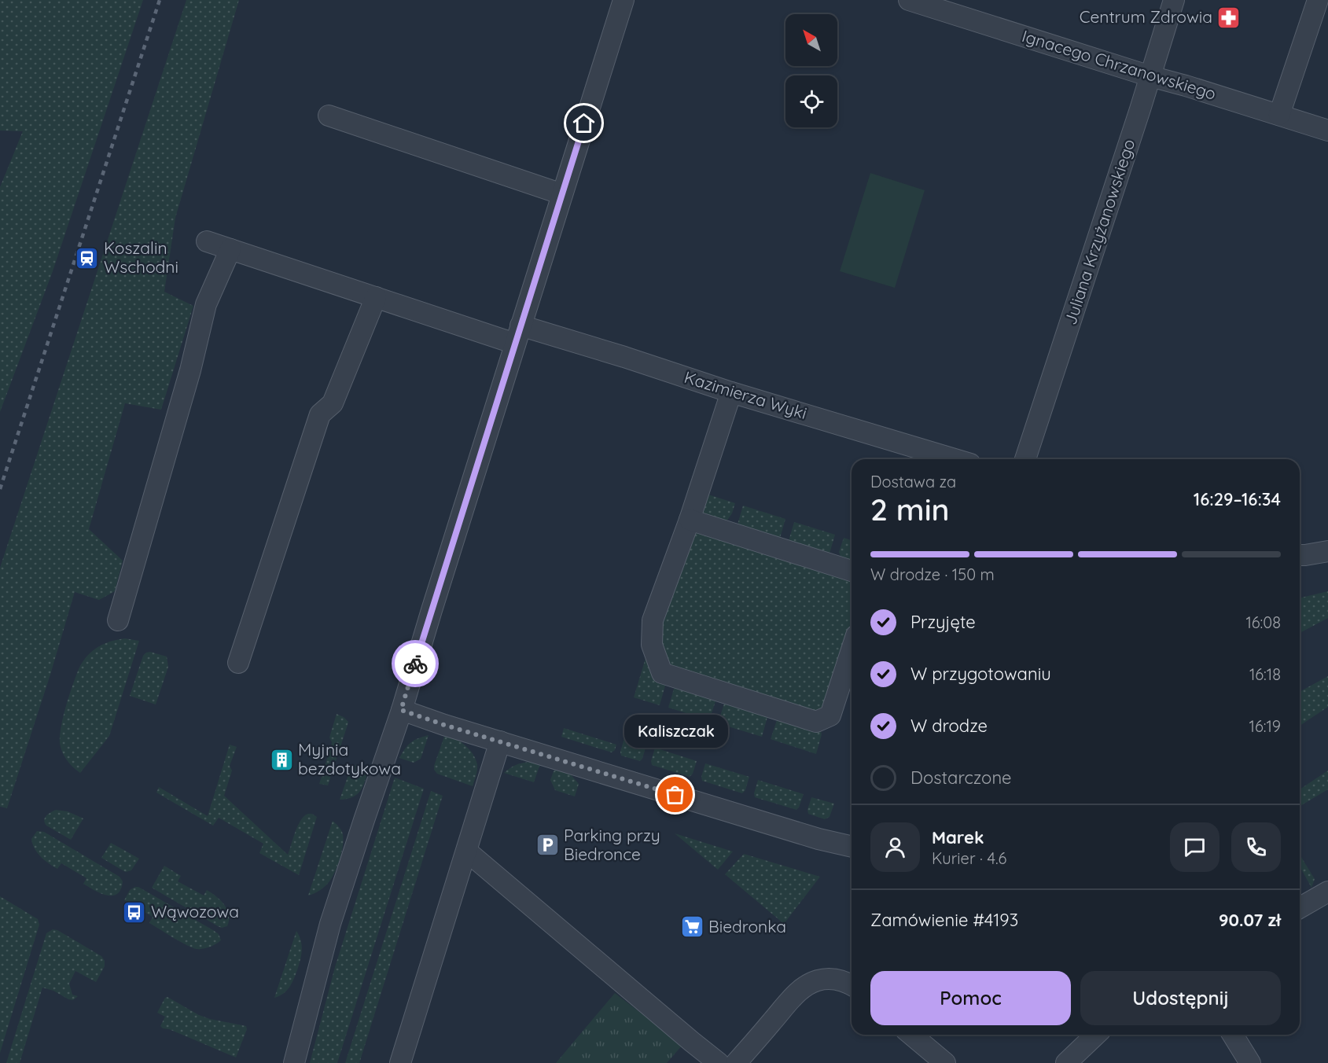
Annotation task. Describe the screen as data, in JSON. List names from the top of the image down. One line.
{"streets":{"street":["Ignacego Chrzanowskiego","Juliana Krzyżanowskiego","Kazimierza Wyki"]},"crossings":[["Ignacego Chrzanowskiego","Juliana Krzyżanowskiego"]],"places":{"pharmacy":["Centrum Zdrowia"],"station":["Koszalin Wschodni"],"building":["Myjnia bezdotykowa"],"other":["Kaliszczak"],"parking":["Parking przy Biedronce"],"bus stop":["Wąwozowa"],"supermarket":["Biedronka"]},"north":"top left","page":{"heading":["2 min","Dostawa za","16:29–16:34"],"panel":["Marek","Kurier · 4.6","Zamówienie #4193","90.07 zł"],"bar":"W drodze · 150 m","list":[["Przyjęte","16:08"],["W przygotowaniu","16:18"],["W drodze","16:19"],"Dostarczone"],"bubble":"Kaliszczak","buttons":["Pomoc","Udostępnij"]}}
